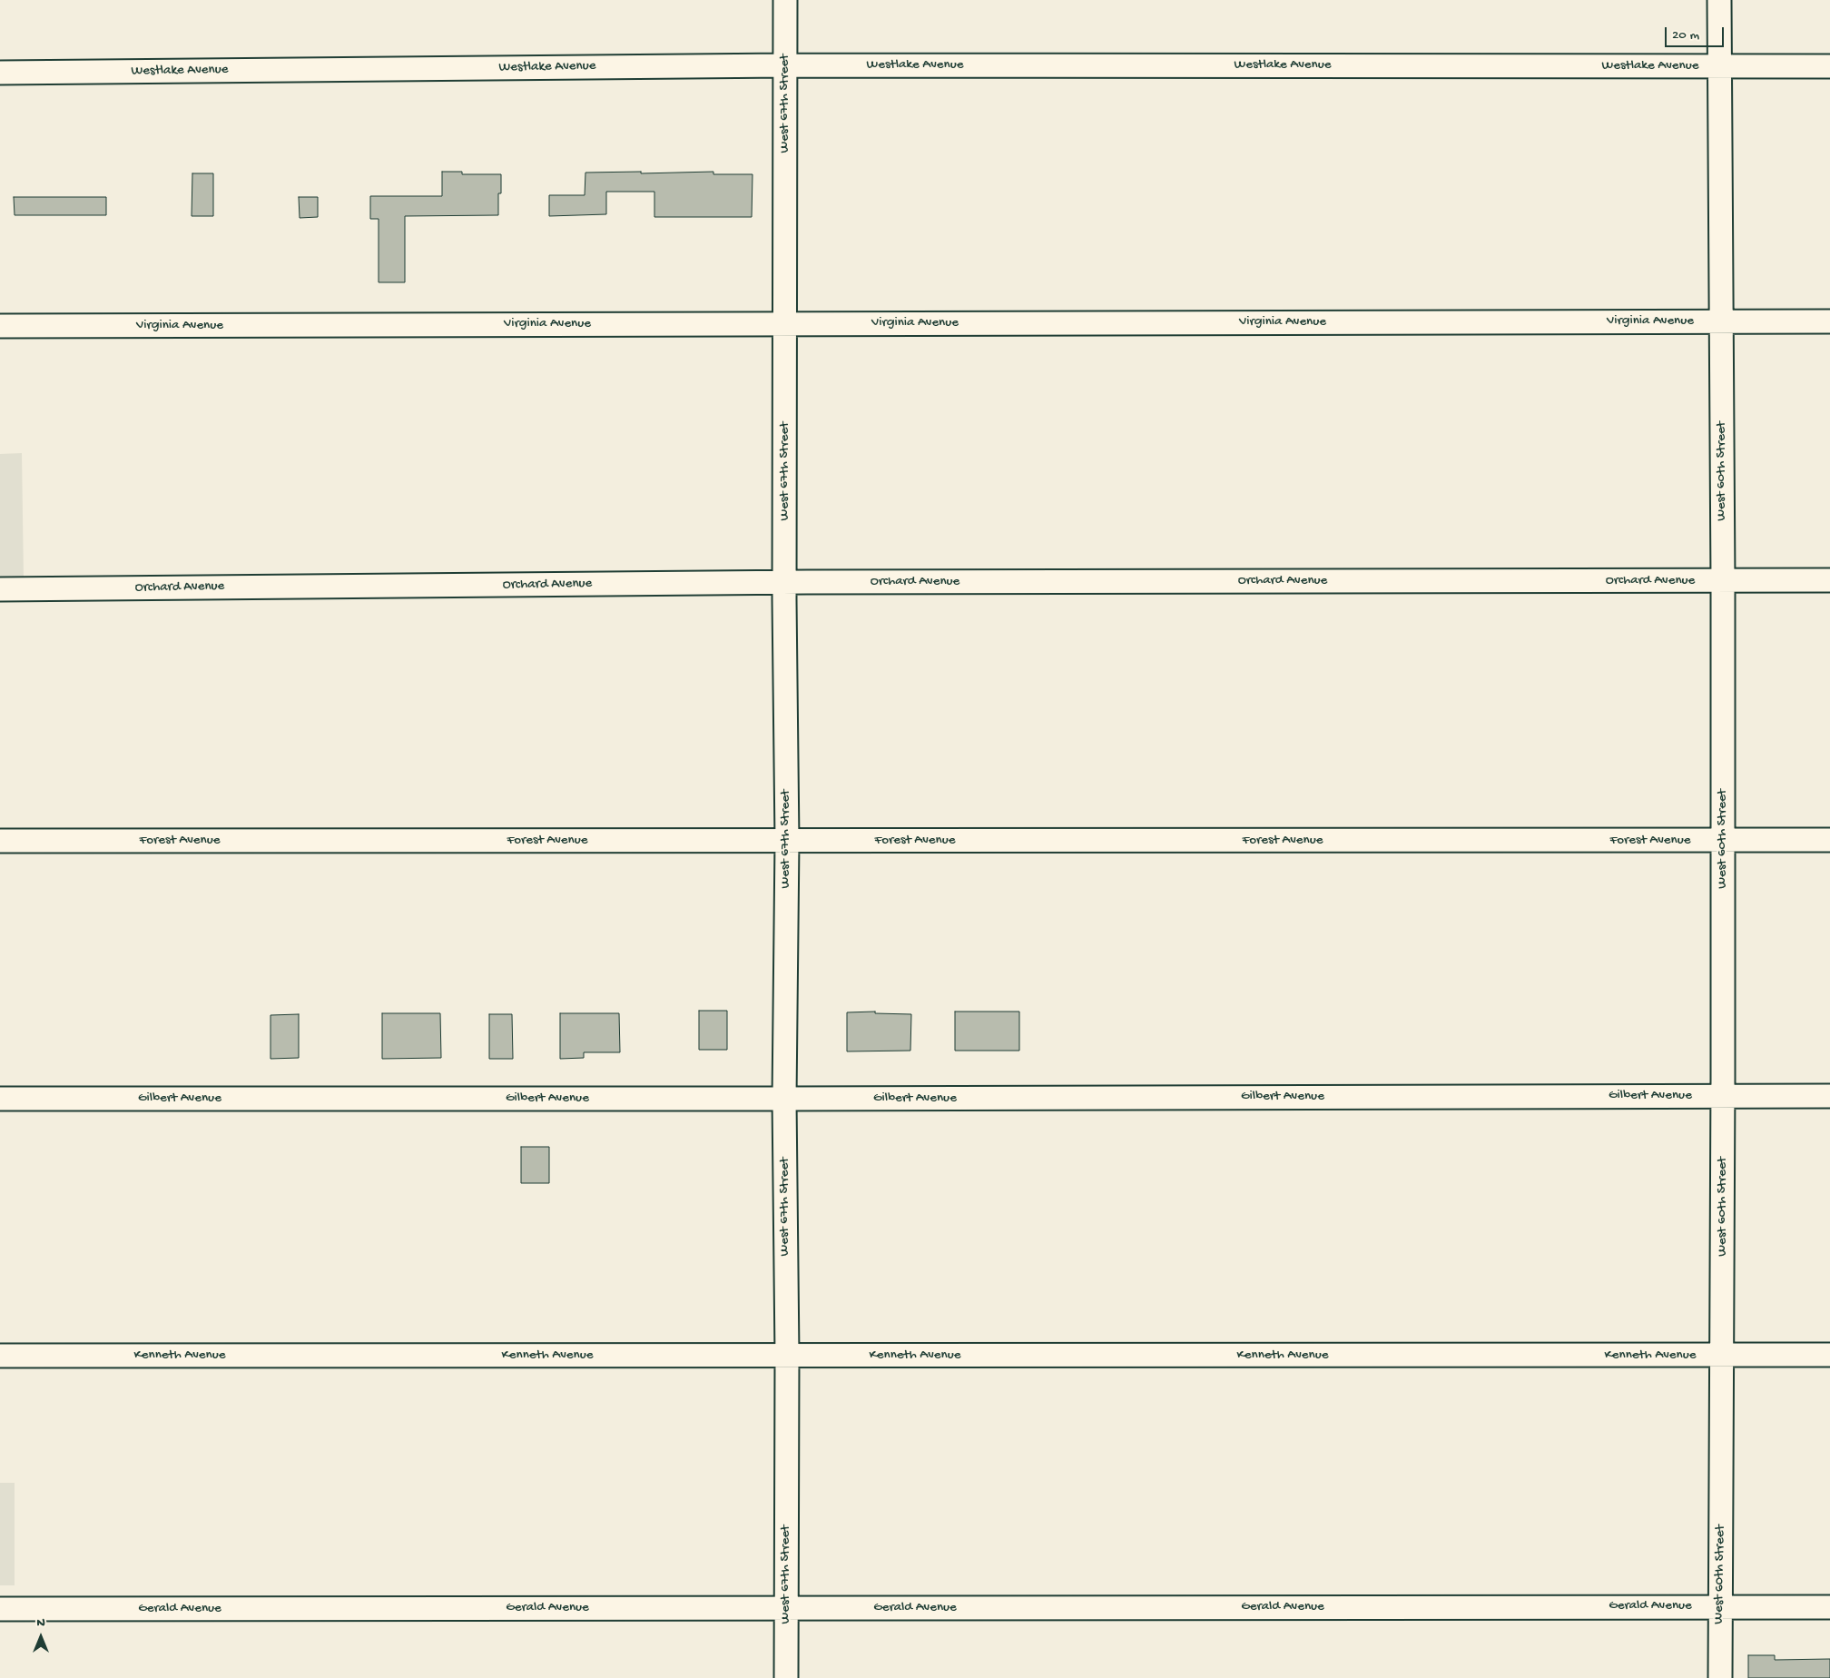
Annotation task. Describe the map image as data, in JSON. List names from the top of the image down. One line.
{"streets":{"street":["Westlake Avenue","West 67th Street","Virginia Avenue","West 60th Street","Orchard Avenue","Forest Avenue","Gilbert Avenue","Kenneth Avenue","Gerald Avenue"]},"crossings":[["Westlake Avenue","West 67th Street"],["Westlake Avenue","West 60th Street"],["West 67th Street","Virginia Avenue"],["West 67th Street","Orchard Avenue"],["West 67th Street","Forest Avenue"],["West 67th Street","Gilbert Avenue"],["West 67th Street","Kenneth Avenue"],["West 67th Street","Gerald Avenue"],["Virginia Avenue","West 60th Street"],["West 60th Street","Orchard Avenue"],["West 60th Street","Forest Avenue"],["West 60th Street","Gilbert Avenue"],["West 60th Street","Kenneth Avenue"],["West 60th Street","Gerald Avenue"]],"scale_bar":"20 m","north":"top"}
